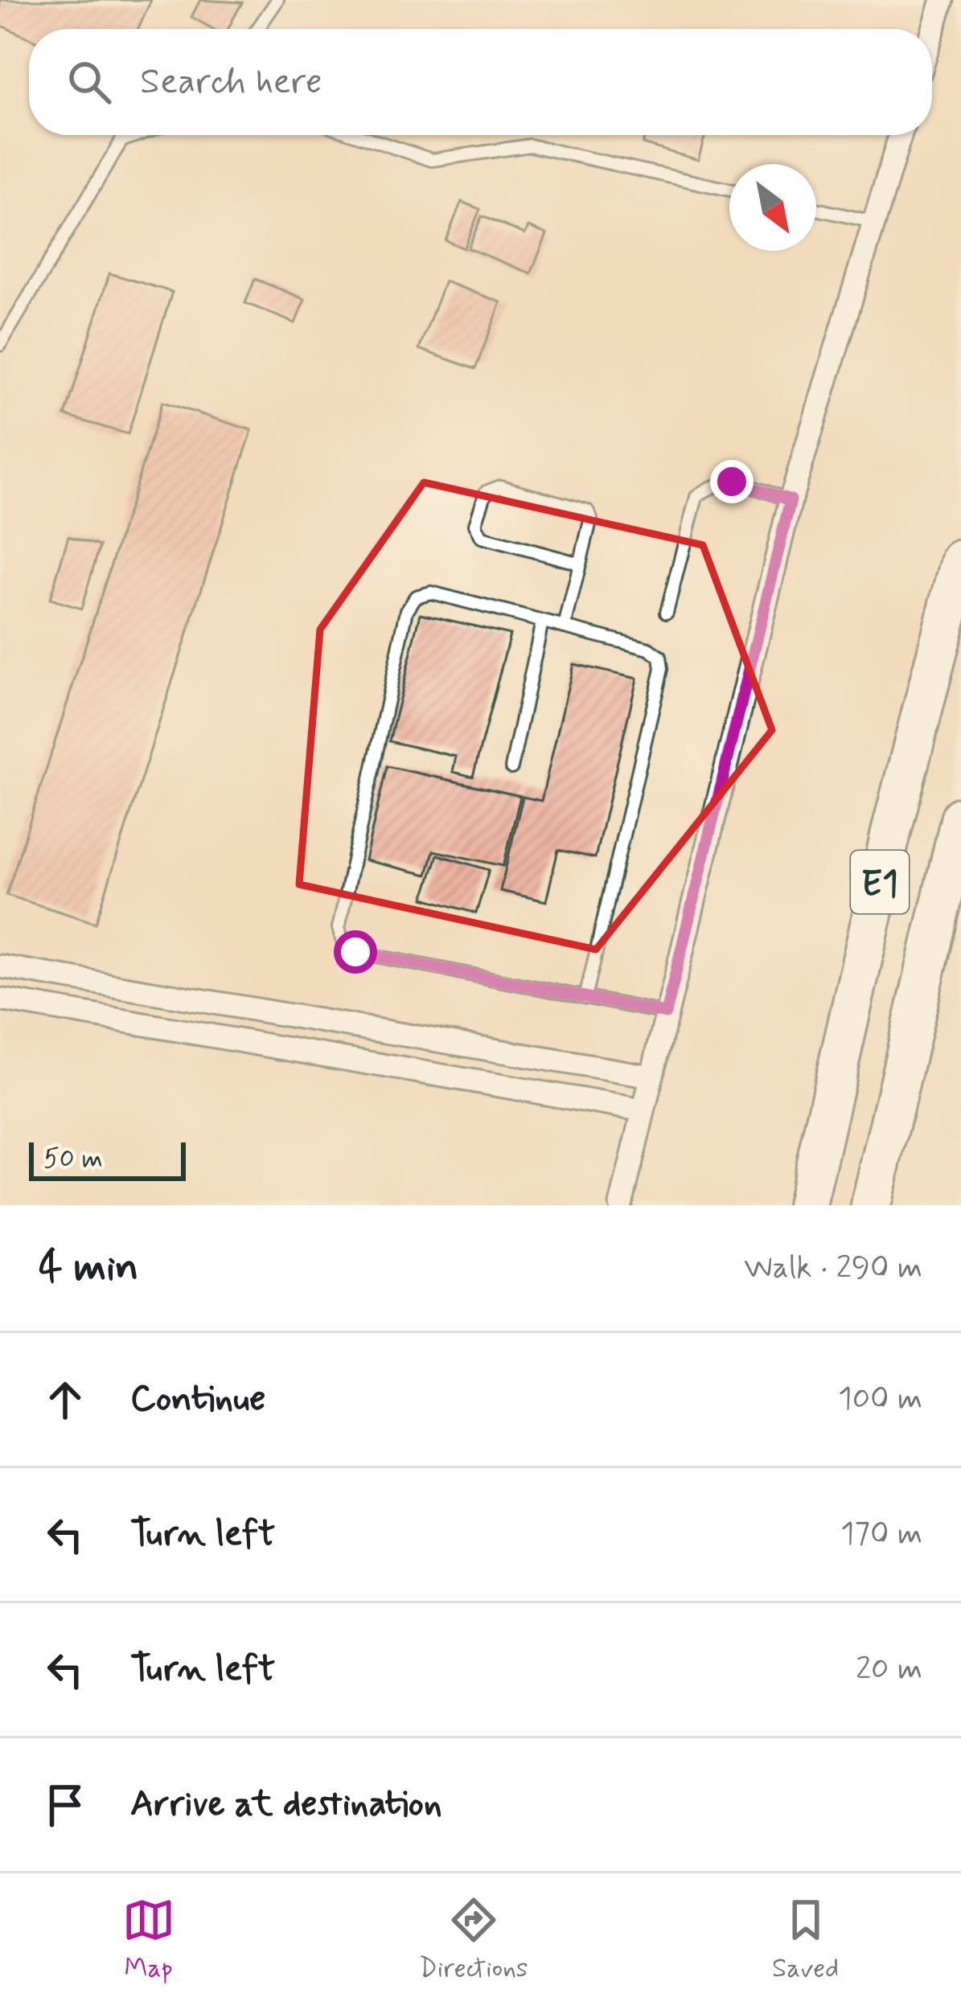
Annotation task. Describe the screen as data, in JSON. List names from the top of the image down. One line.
{"streets":{"highway":["E1"]},"scale_bar":"50 m","north":"bottom right","page":{"search":"Search here","scale":"50 m","heading":["4 min","Walk · 290 m"],"list":[["Continue","100 m"],["Turn left","170 m"],["Turn left","20 m"],"Arrive at destination"],"nav":["Map","Directions","Saved"]}}
